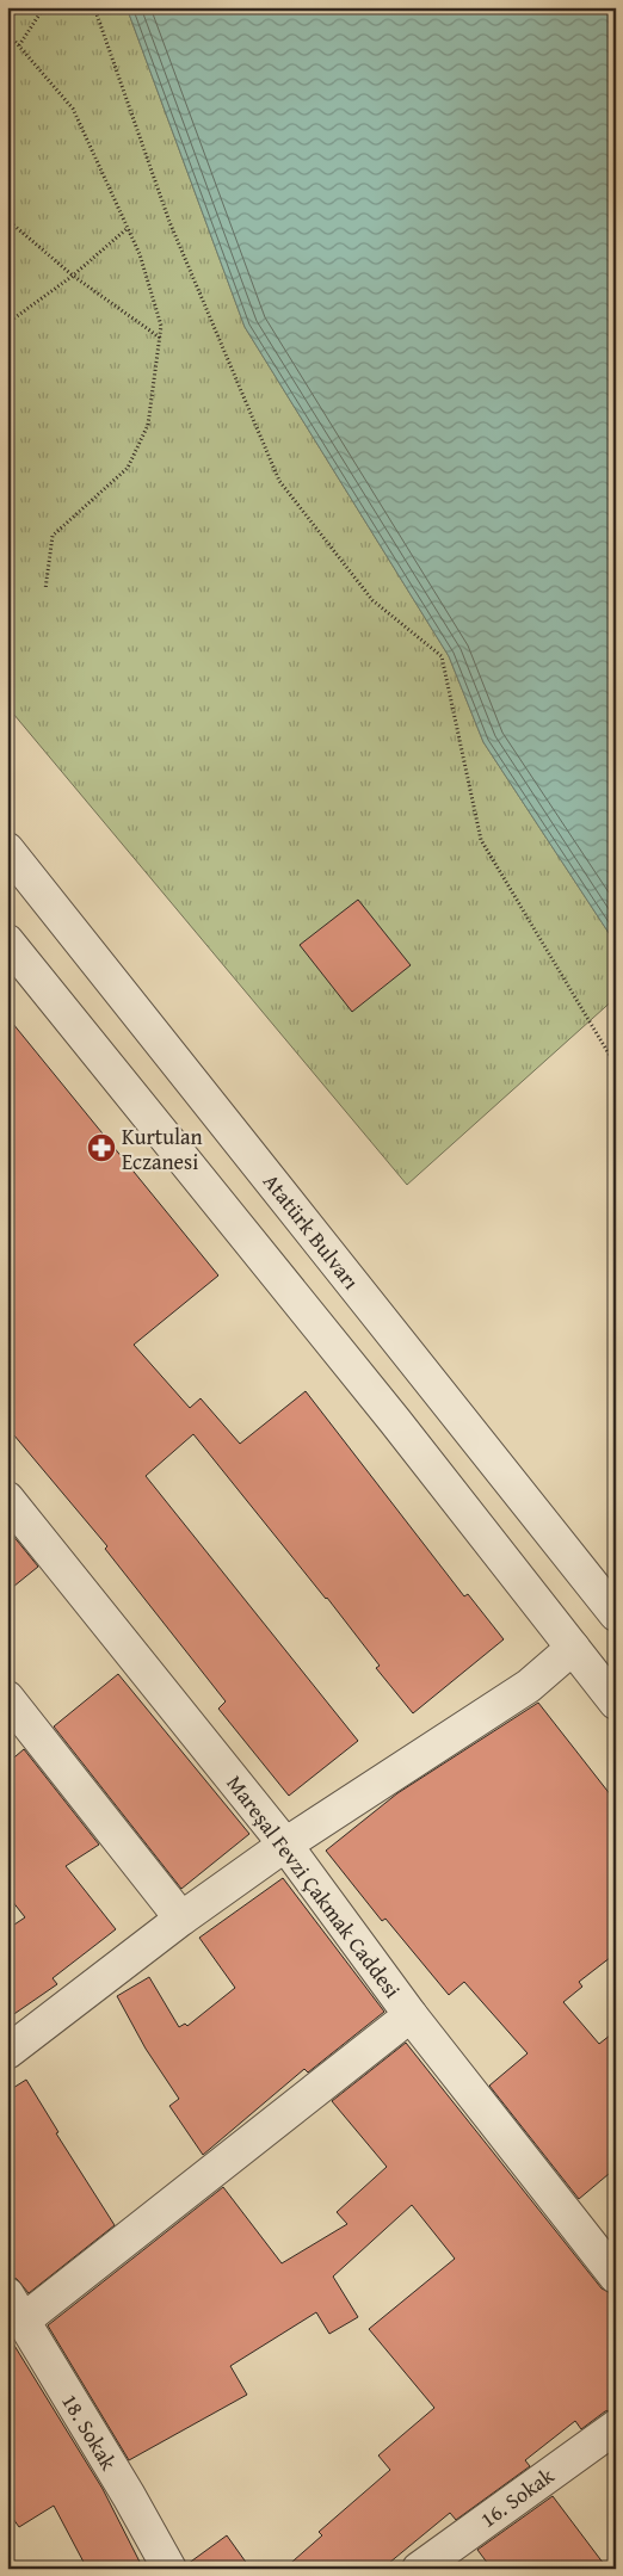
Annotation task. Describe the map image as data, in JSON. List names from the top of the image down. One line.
{"streets":{"street":["Atatürk Bulvarı","Mareşal Fevzi Çakmak Caddesi","18. Sokak","16. Sokak"]},"places":{"pharmacy":["Kurtulan Eczanesi"]}}
